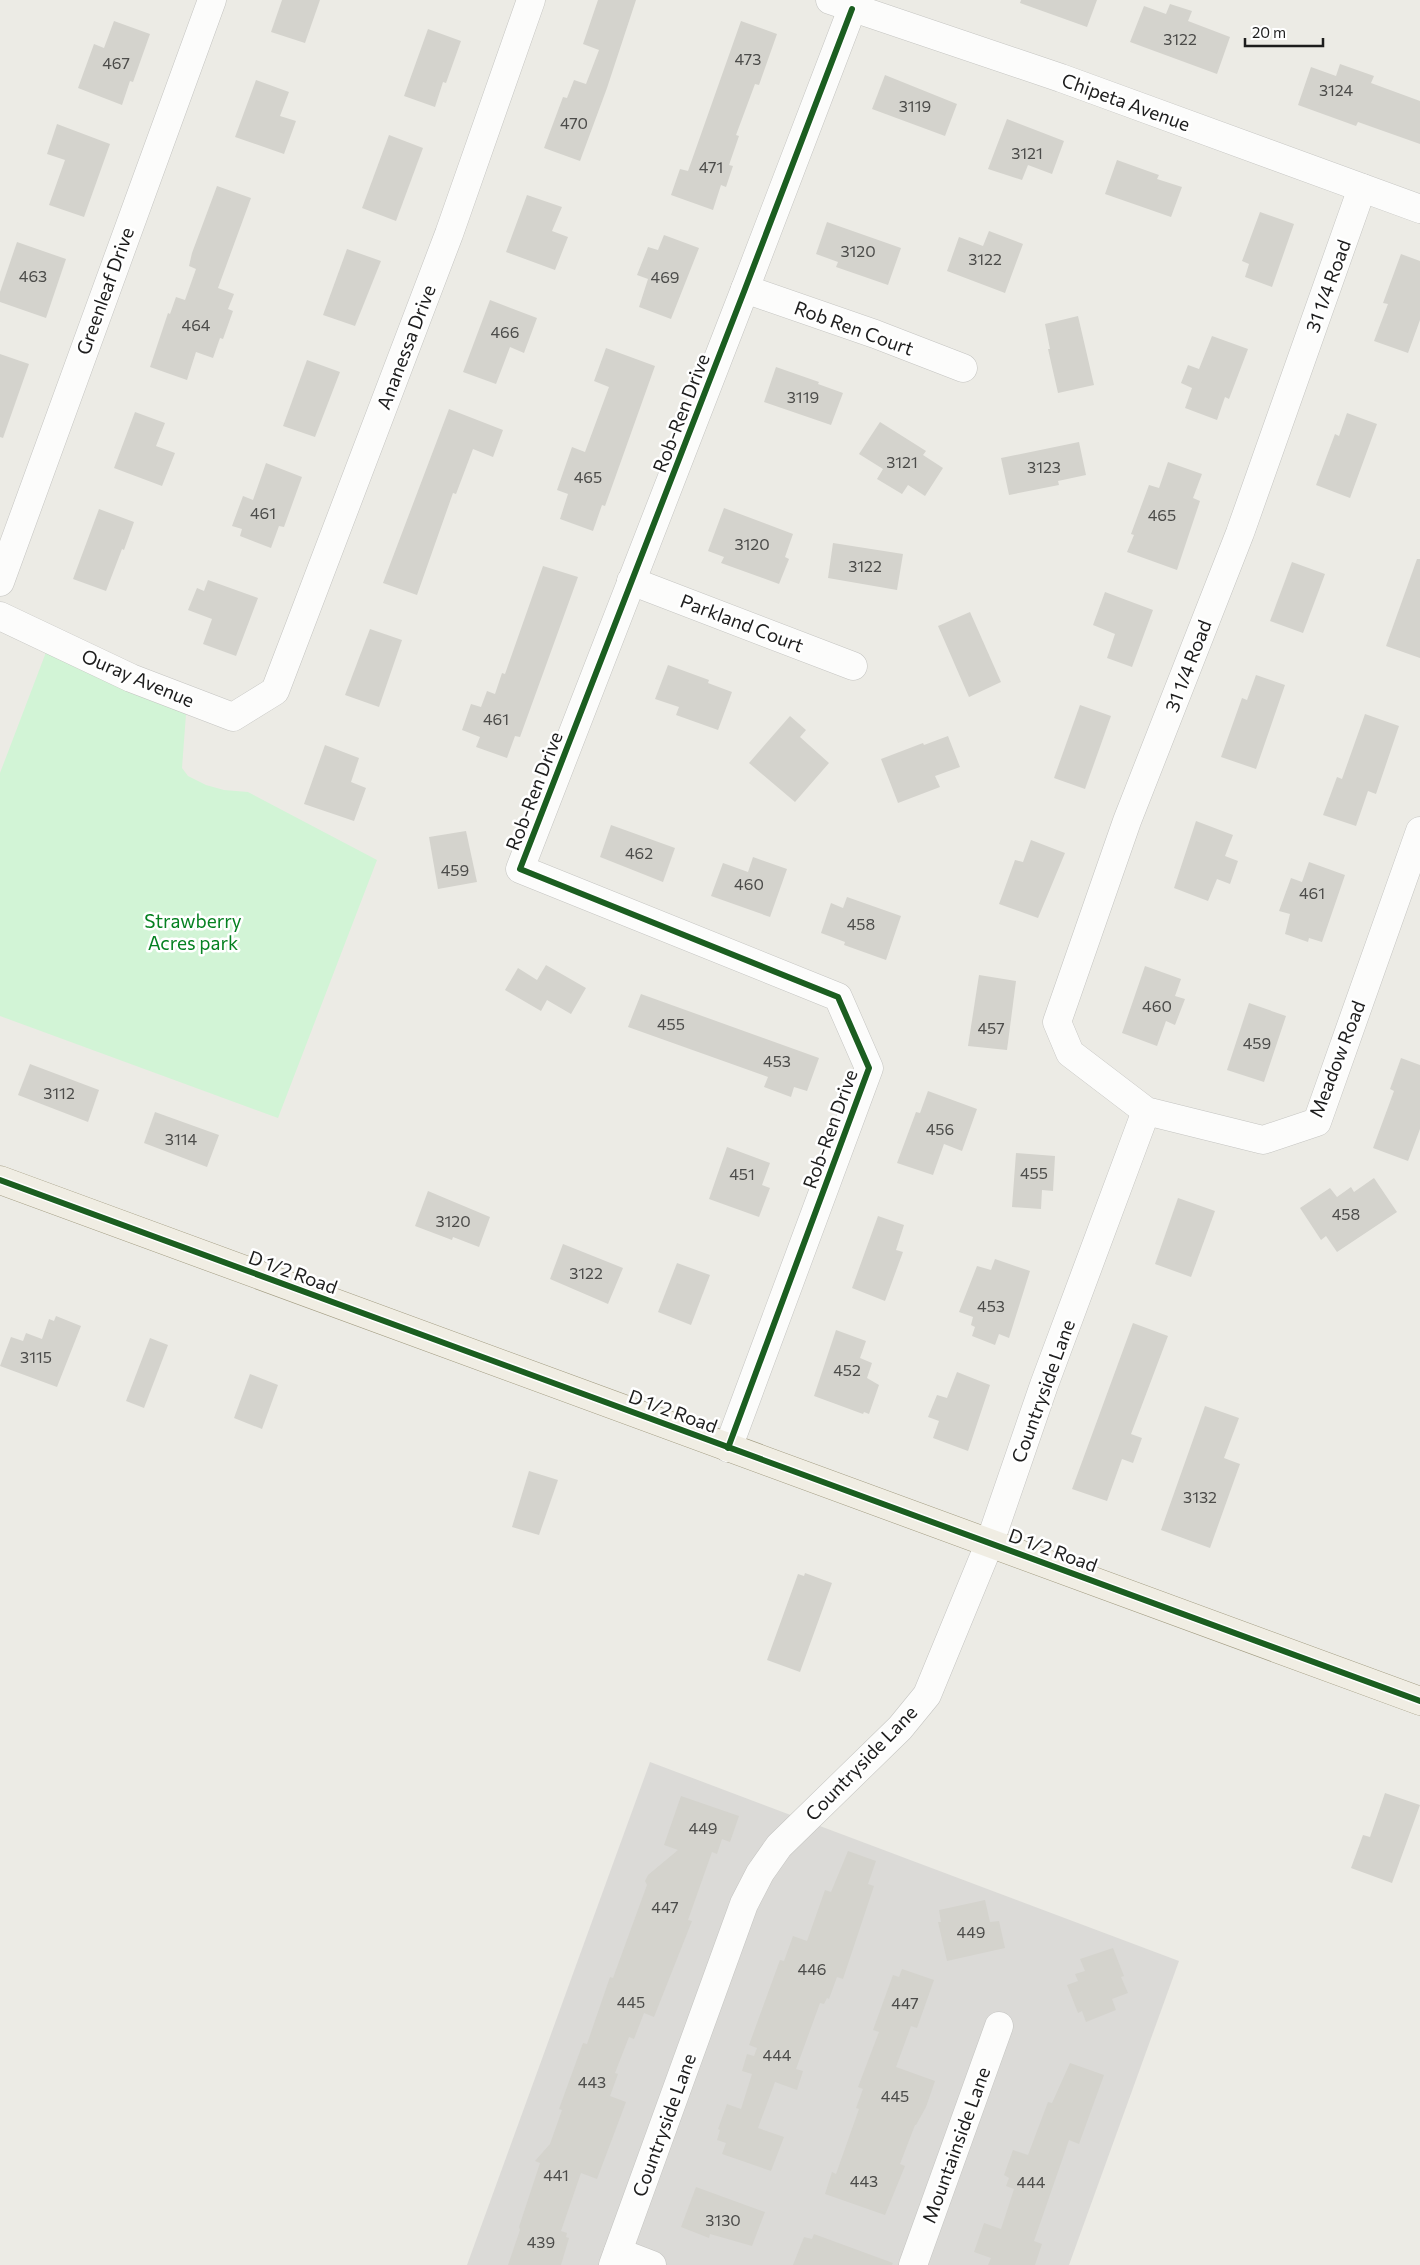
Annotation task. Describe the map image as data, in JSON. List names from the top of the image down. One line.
{"streets":{"main road":["D 1/2 Road"],"street":["Chipeta Avenue","31 1/4 Road","Greenleaf Drive","Rob Ren Court","Ananessa Drive","Rob-Ren Drive","Parkland Court","Ouray Avenue","Meadow Road","Countryside Lane","Mountainside Lane"]},"crossings":[["Chipeta Avenue","31 1/4 Road"],["Chipeta Avenue","Rob-Ren Drive"],["31 1/4 Road","Meadow Road"],["31 1/4 Road","Countryside Lane"],["Rob Ren Court","Rob-Ren Drive"],["Ananessa Drive","Ouray Avenue"],["Rob-Ren Drive","Parkland Court"],["Rob-Ren Drive","D 1/2 Road"],["Meadow Road","Countryside Lane"],["D 1/2 Road","Countryside Lane"]],"parks":["Strawberry Acres park"],"house_numbers":["3122","473","467","3124","3119","470","3121","471","3120","3122","463","469","464","466","3119","3121","3123","465","461","465","3120","3122","461","462","459","460","461","458","460","455","457","459","453","3112","456","3114","455","451","458","3120","3122","453","3115","452","3132","449","447","449","446","445","447","444","443","445","441","443","444","3130","439"],"scale_bar":"20 m"}
